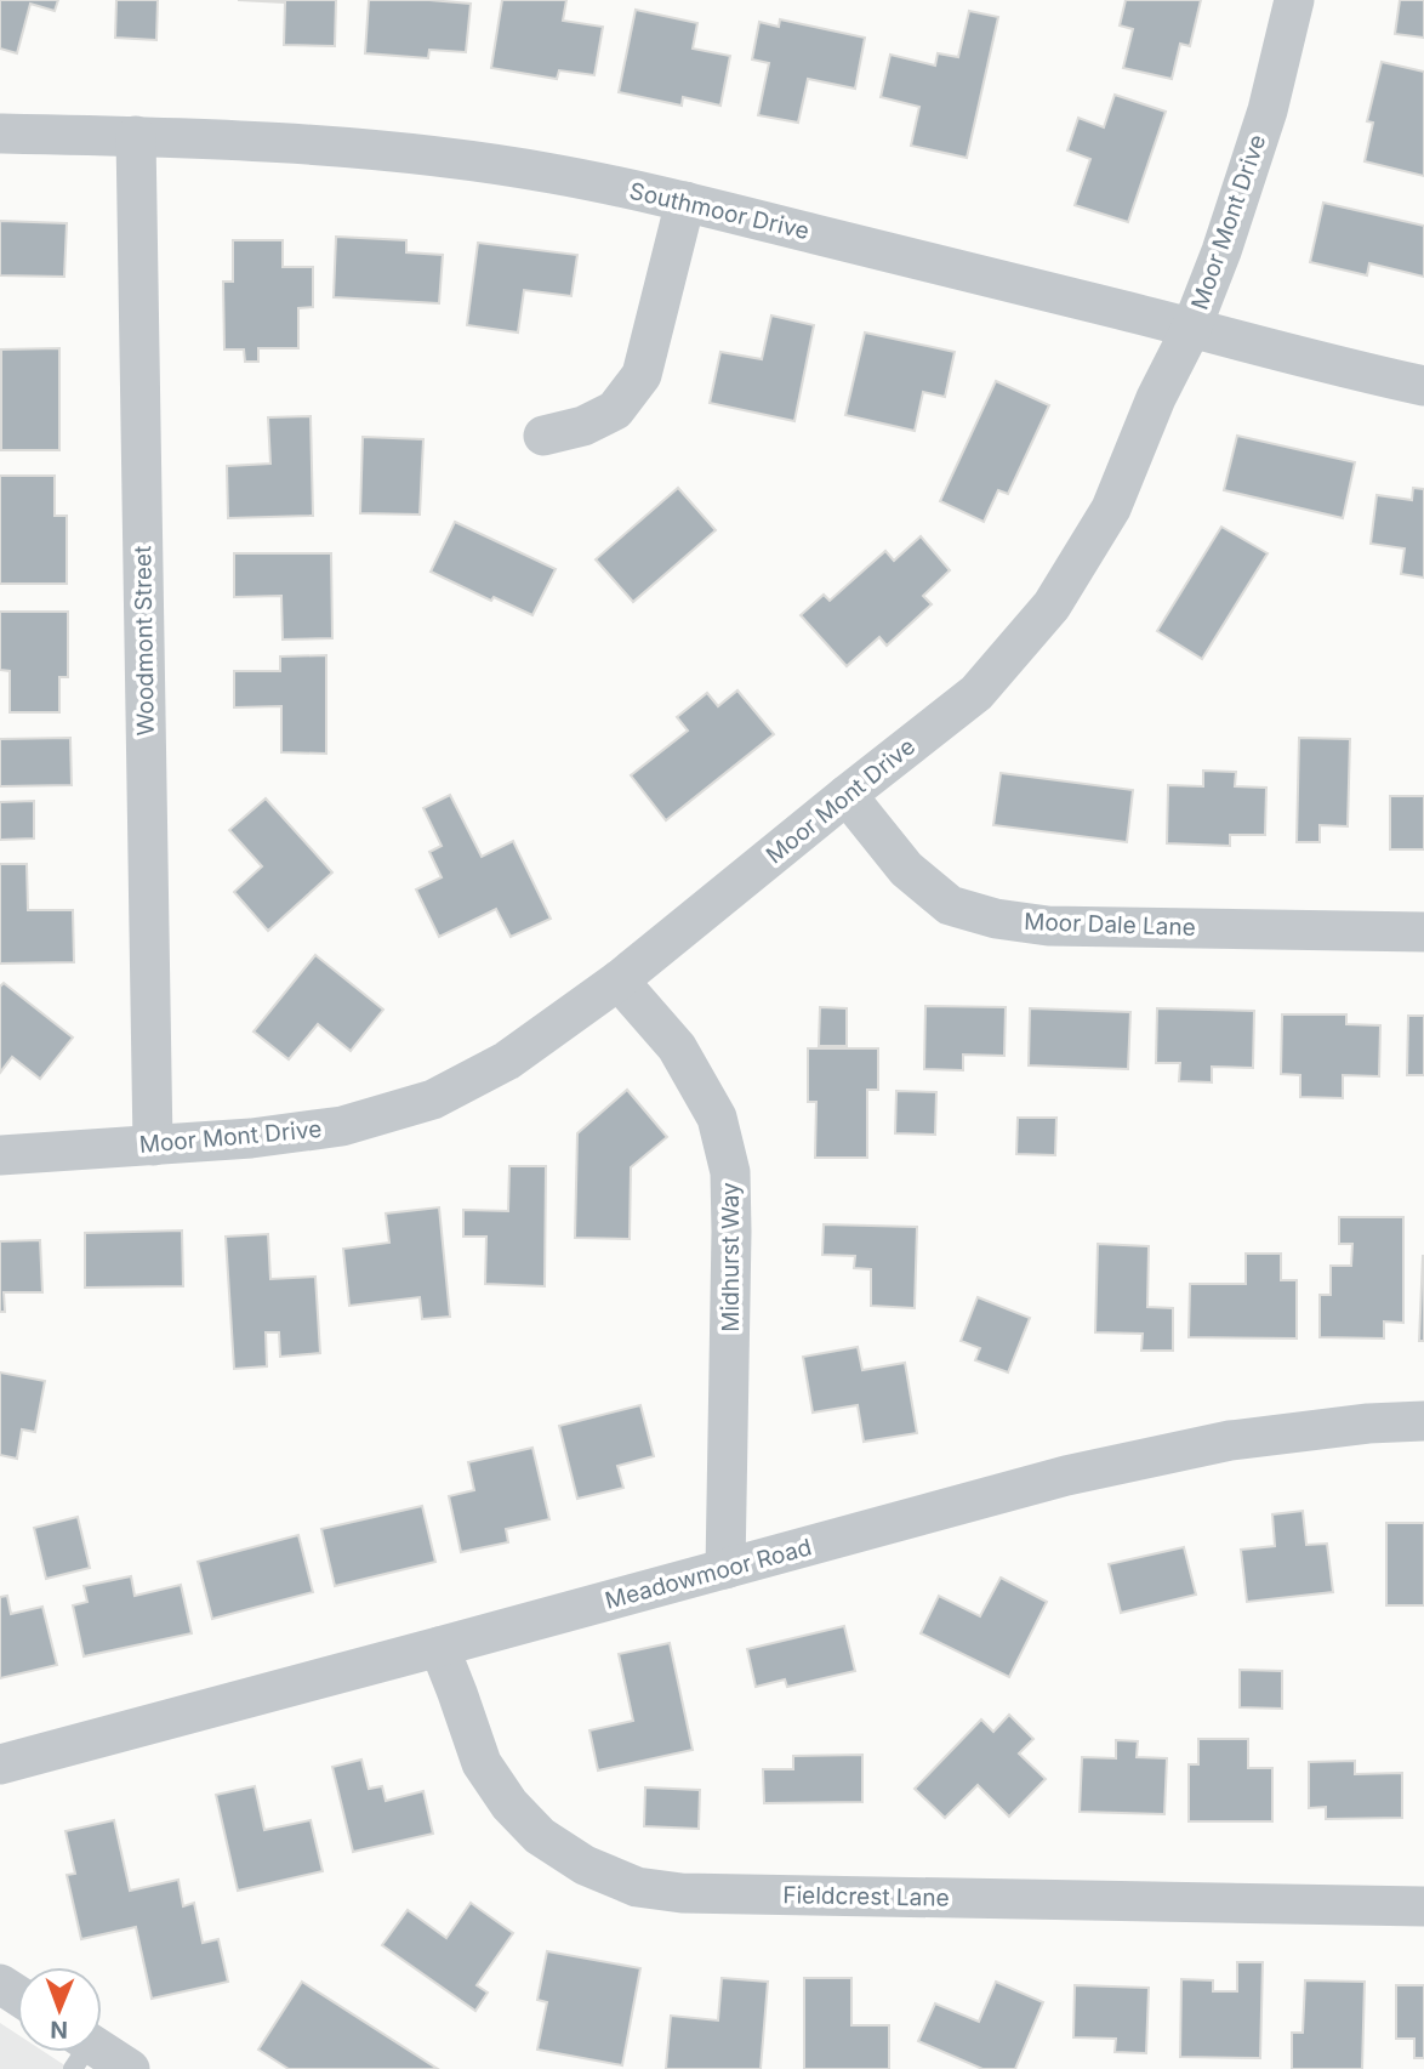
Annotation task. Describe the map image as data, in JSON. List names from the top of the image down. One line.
{"streets":{"street":["Southmoor Drive","Moor Mont Drive","Woodmont Street","Moor Dale Lane","Midhurst Way","Meadowmoor Road","Fieldcrest Lane"]},"crossings":[["Southmoor Drive","Moor Mont Drive"],["Southmoor Drive","Woodmont Street"],["Moor Mont Drive","Woodmont Street"],["Moor Mont Drive","Moor Dale Lane"],["Moor Mont Drive","Midhurst Way"],["Midhurst Way","Meadowmoor Road"],["Meadowmoor Road","Fieldcrest Lane"]],"north":"bottom"}
